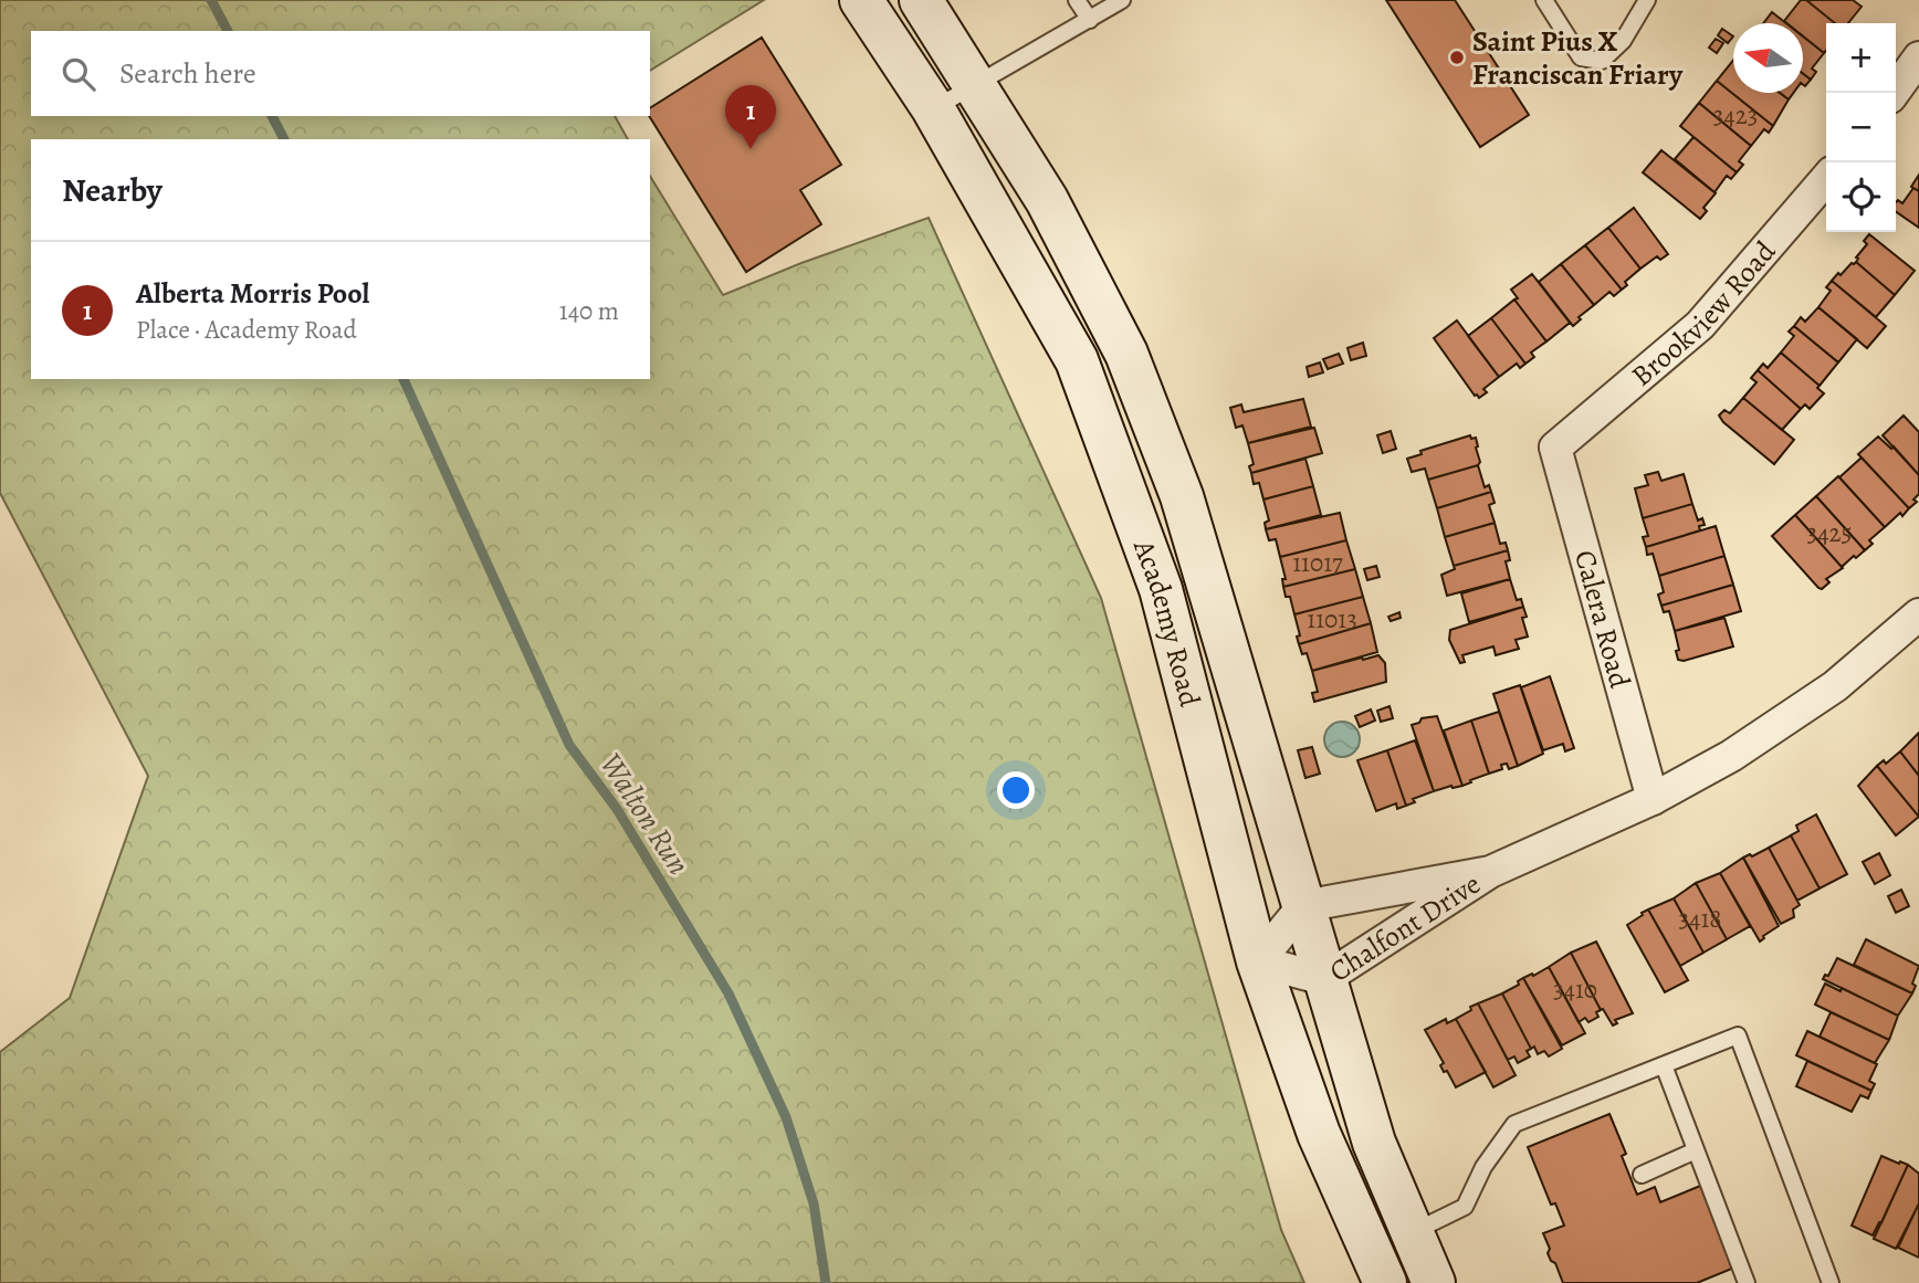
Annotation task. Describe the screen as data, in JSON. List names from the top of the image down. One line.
{"streets":{"main road":["Academy Road"],"street":["Brookview Road","Calera Road","Chalfont Drive"]},"crossings":[["Brookview Road","Calera Road"],["Calera Road","Chalfont Drive"],["Academy Road","Chalfont Drive"]],"water":["Walton Run"],"places":["Saint Pius X Franciscan Friary"],"house_numbers":["3423","3425","11017","11013","3418","3410"],"north":"left","page":{"map_buttons":["+","−"],"search":"Search here","pins":"1","heading":"Nearby","list":[{"mark":"1","name":"Alberta Morris Pool","note":"Place · Academy Road","value":"140 m"}]}}
